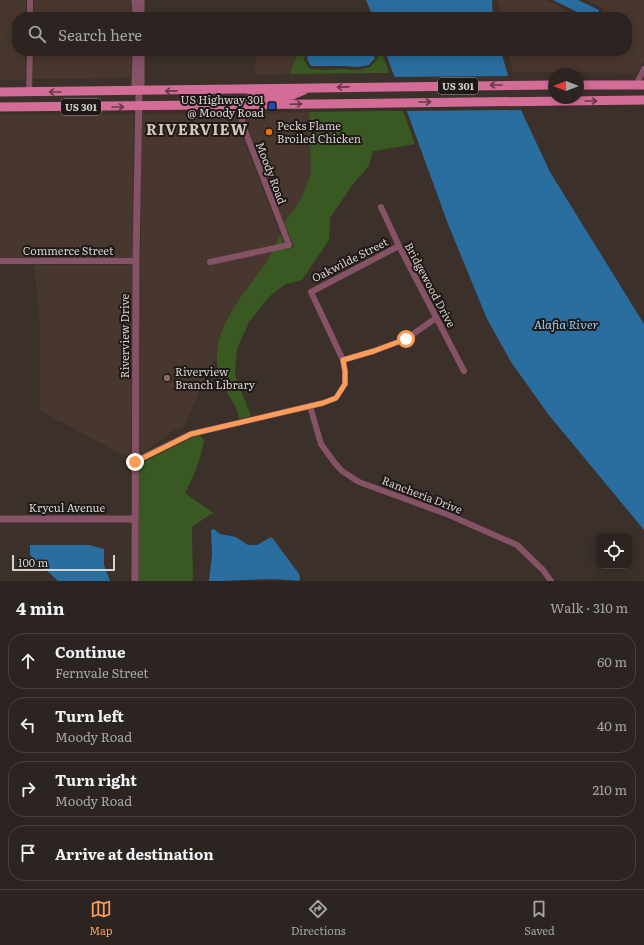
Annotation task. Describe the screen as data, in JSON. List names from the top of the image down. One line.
{"streets":{"main road":["US 301"],"street":["Moody Road","Commerce Street","Oakwilde Street","Bridgewood Drive","Riverview Drive","Rancheria Drive","Krycul Avenue"]},"crossings":[["US 301","Moody Road"],["US 301","Riverview Drive"],["Commerce Street","Riverview Drive"],["Oakwilde Street","Bridgewood Drive"],["Riverview Drive","Krycul Avenue"]],"districts":["RIVERVIEW"],"water":["Alafia River"],"places":{"transit":["US Highway 301 @ Moody Road"],"other":["Pecks Flame Broiled Chicken","Riverview Branch Library"]},"scale_bar":"100 m","north":"left","page":{"search":"Search here","scale":"100 m","heading":["4 min","Walk · 310 m"],"list":[["Continue","Fernvale Street","60 m"],["Turn left","Moody Road","40 m"],["Turn right","Moody Road","210 m"],"Arrive at destination"],"nav":["Map","Directions","Saved"]}}
